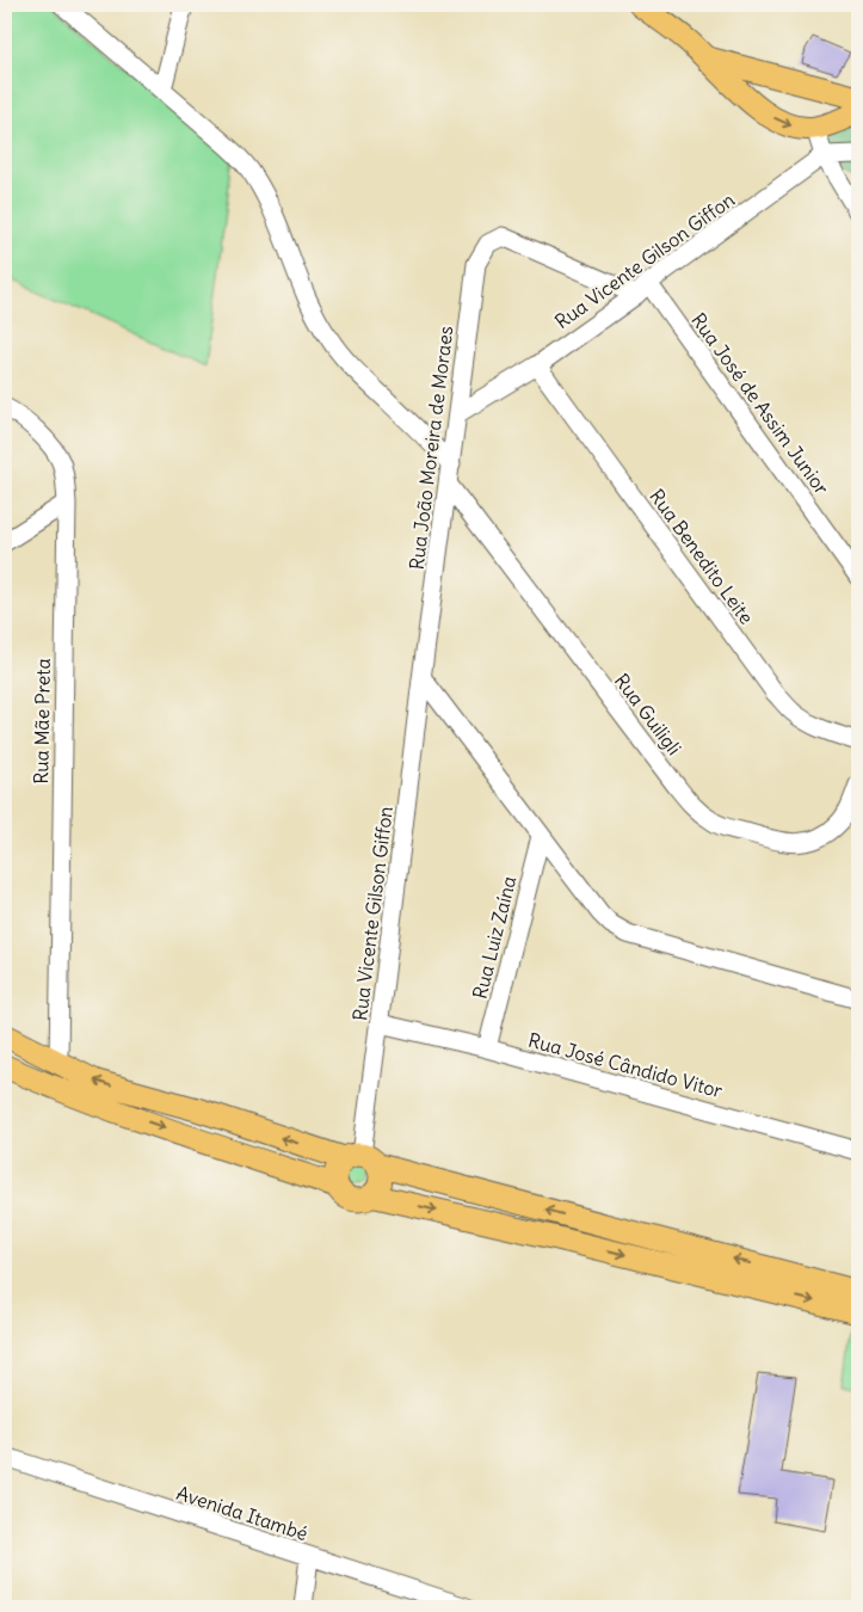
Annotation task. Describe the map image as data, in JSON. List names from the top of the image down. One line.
{"streets":{"street":["Rua Vicente Gilson Giffon","Rua José de Assim Junior","Rua João Moreira de Moraes","Rua Benedito Leite","Rua Guiligli","Rua Mãe Preta","Rua Luiz Zaína","Rua José Cândido Vitor","Avenida Itambé"]},"crossings":[["Rua Vicente Gilson Giffon","Rua José de Assim Junior"],["Rua Vicente Gilson Giffon","Rua João Moreira de Moraes"],["Rua Vicente Gilson Giffon","Rua Benedito Leite"],["Rua Vicente Gilson Giffon","Rua José Cândido Vitor"],["Rua José de Assim Junior","Rua João Moreira de Moraes"],["Rua João Moreira de Moraes","Rua Guiligli"],["Rua Luiz Zaína","Rua José Cândido Vitor"]]}
